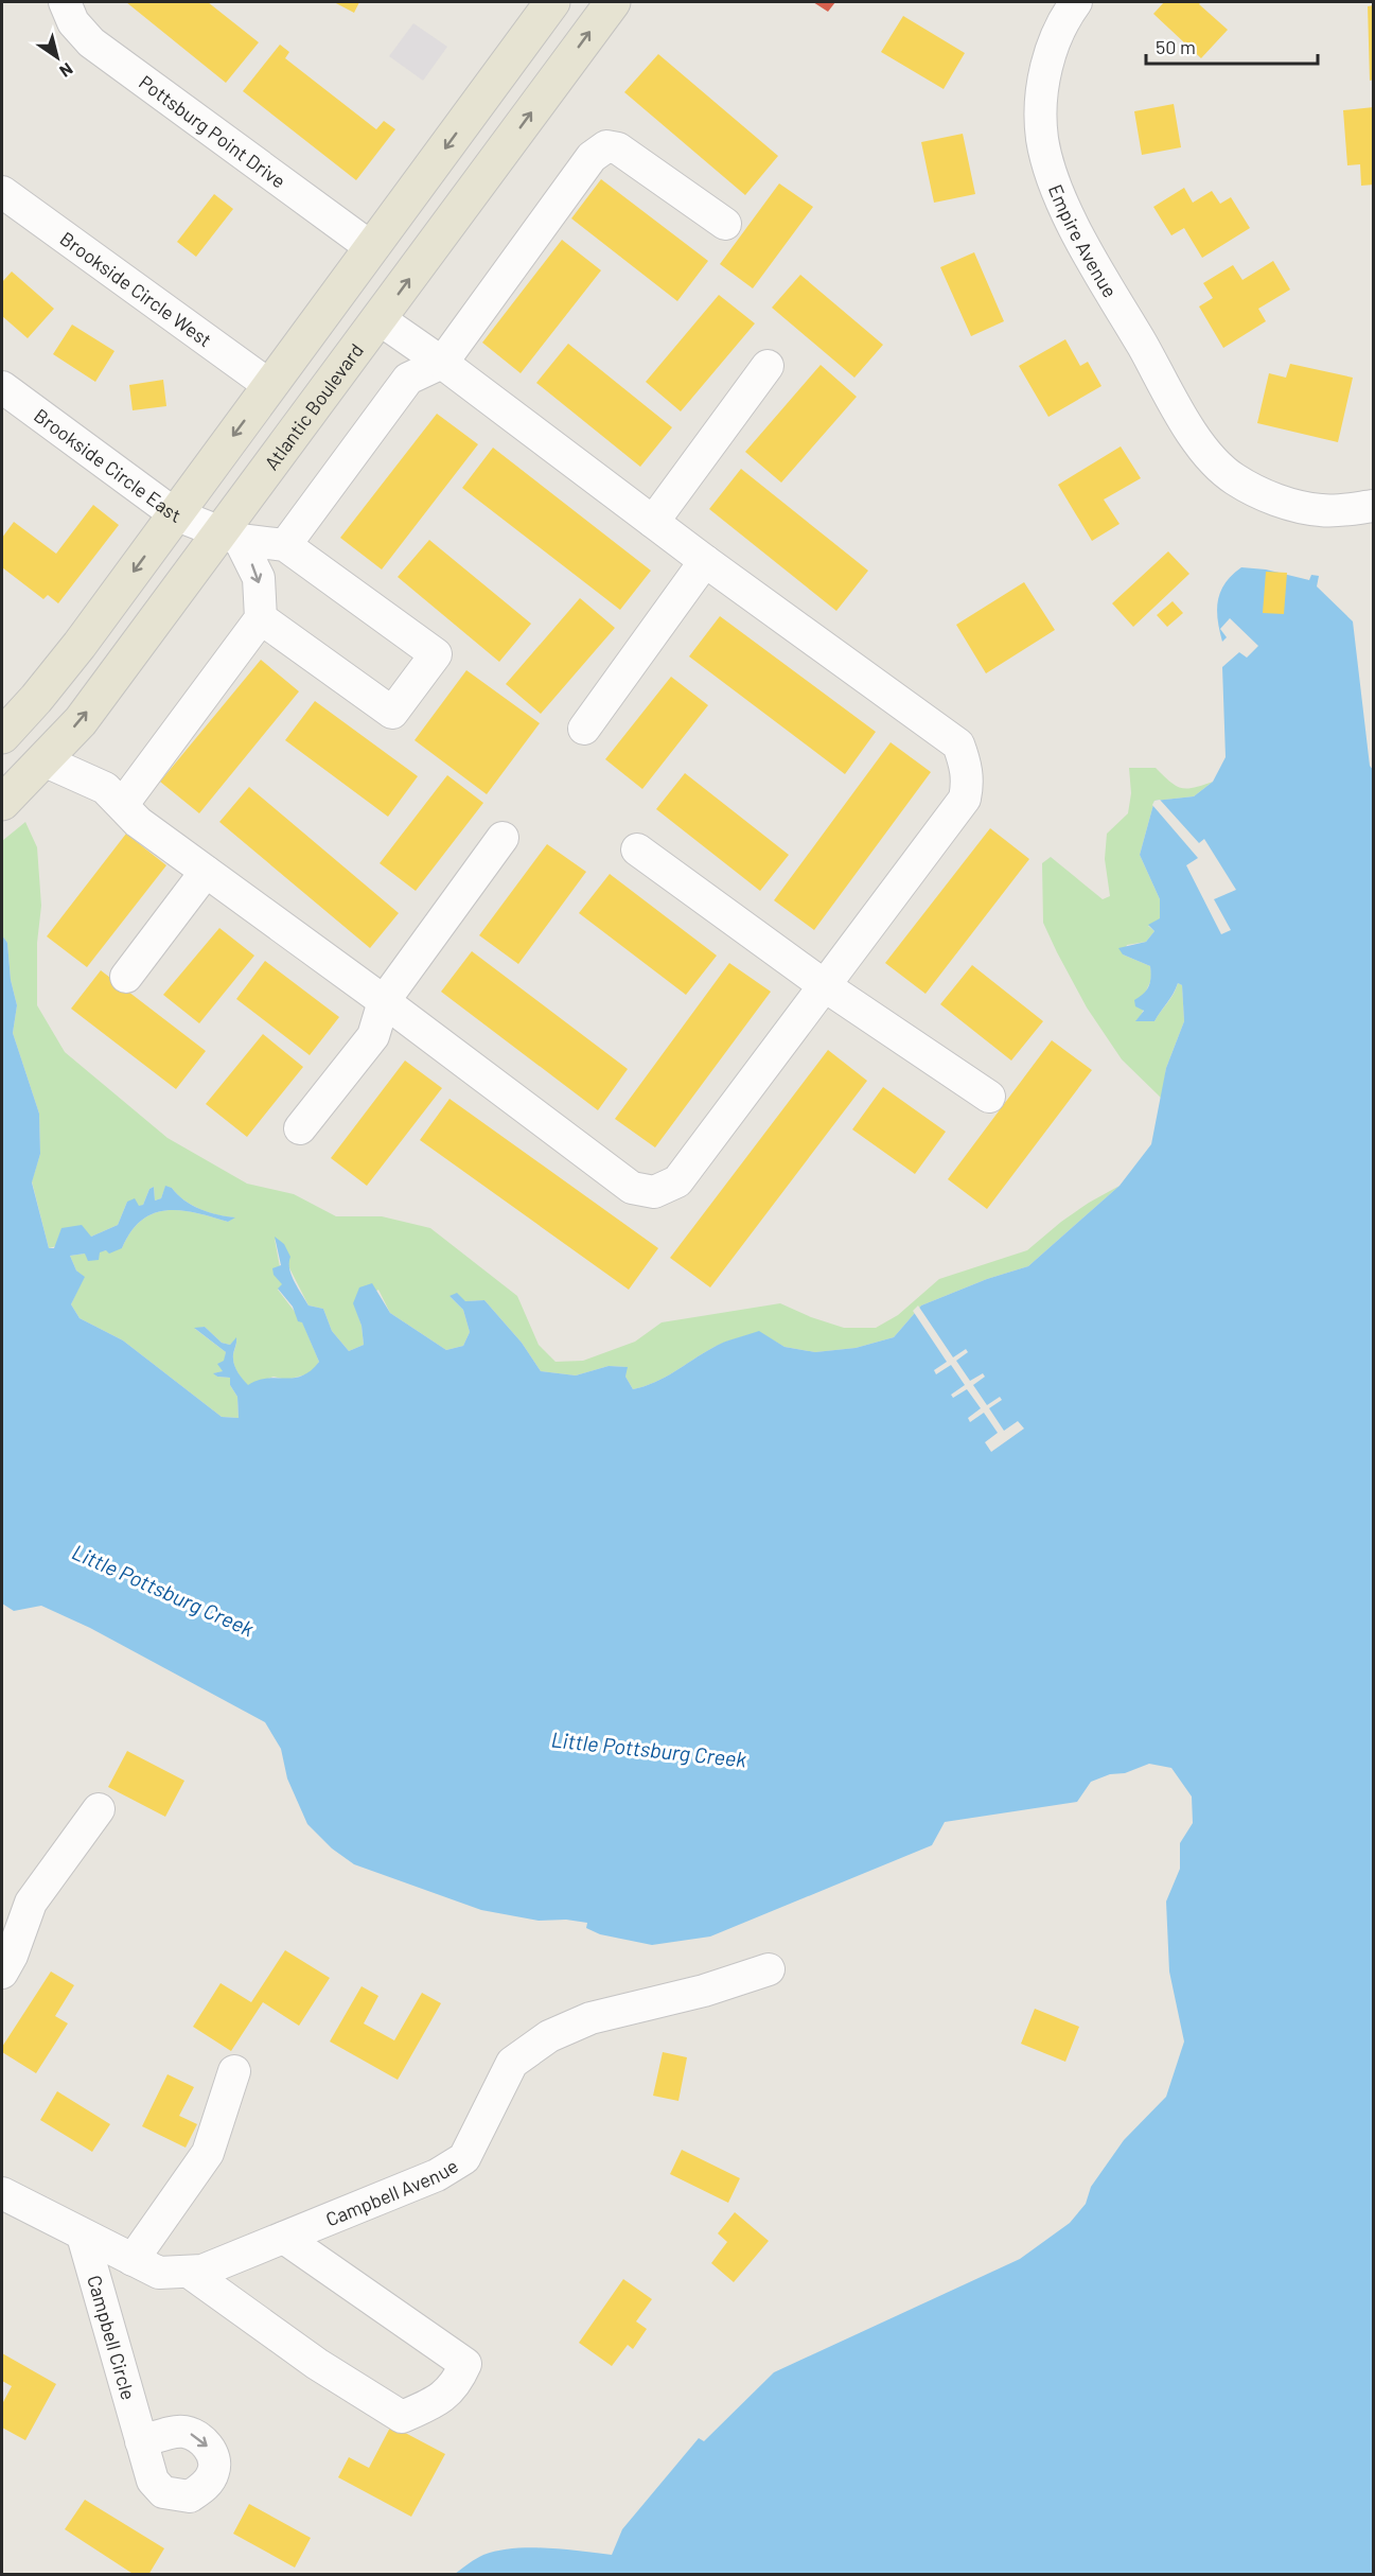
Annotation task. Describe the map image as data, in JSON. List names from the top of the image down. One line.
{"streets":{"main road":["Atlantic Boulevard"],"street":["Pottsburg Point Drive","Empire Avenue","Brookside Circle West","Brookside Circle East","Campbell Avenue","Campbell Circle"]},"crossings":[["Atlantic Boulevard","Brookside Circle East"],["Campbell Avenue","Campbell Circle"]],"water":["Little Pottsburg Creek"],"scale_bar":"50 m","north":"bottom right"}
